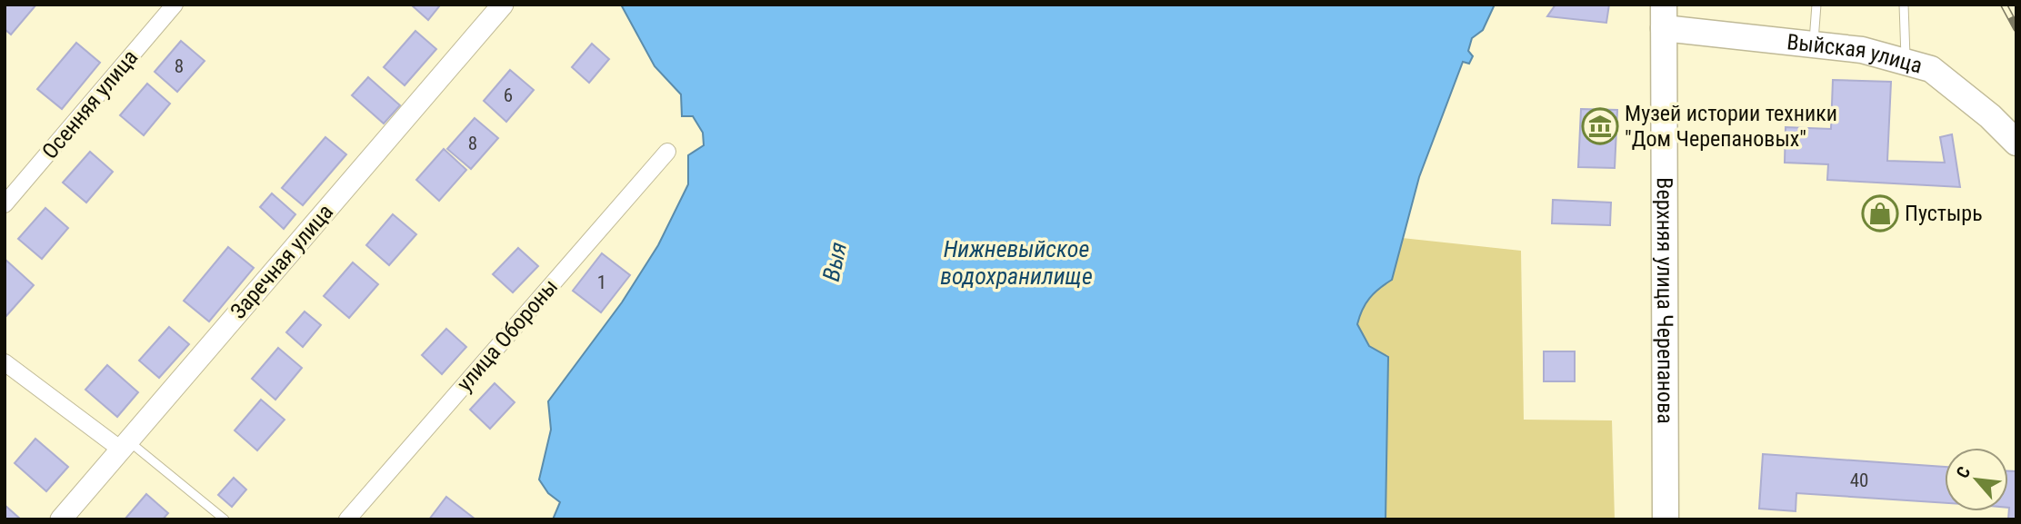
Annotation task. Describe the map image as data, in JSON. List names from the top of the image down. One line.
{"streets":{"main road":["Выйская улица","Верхняя улица Черепанова"],"street":["Осенняя улица","Заречная улица","улица Обороны"]},"crossings":[["Выйская улица","Верхняя улица Черепанова"]],"water":["Нижневыйское водохранилище","Выя"],"places":{"museum":["Музей истории техники \"Дом Черепановых\""],"shop":["Пустырь"]},"house_numbers":["8","6","8","1","40"],"north":"top left"}
